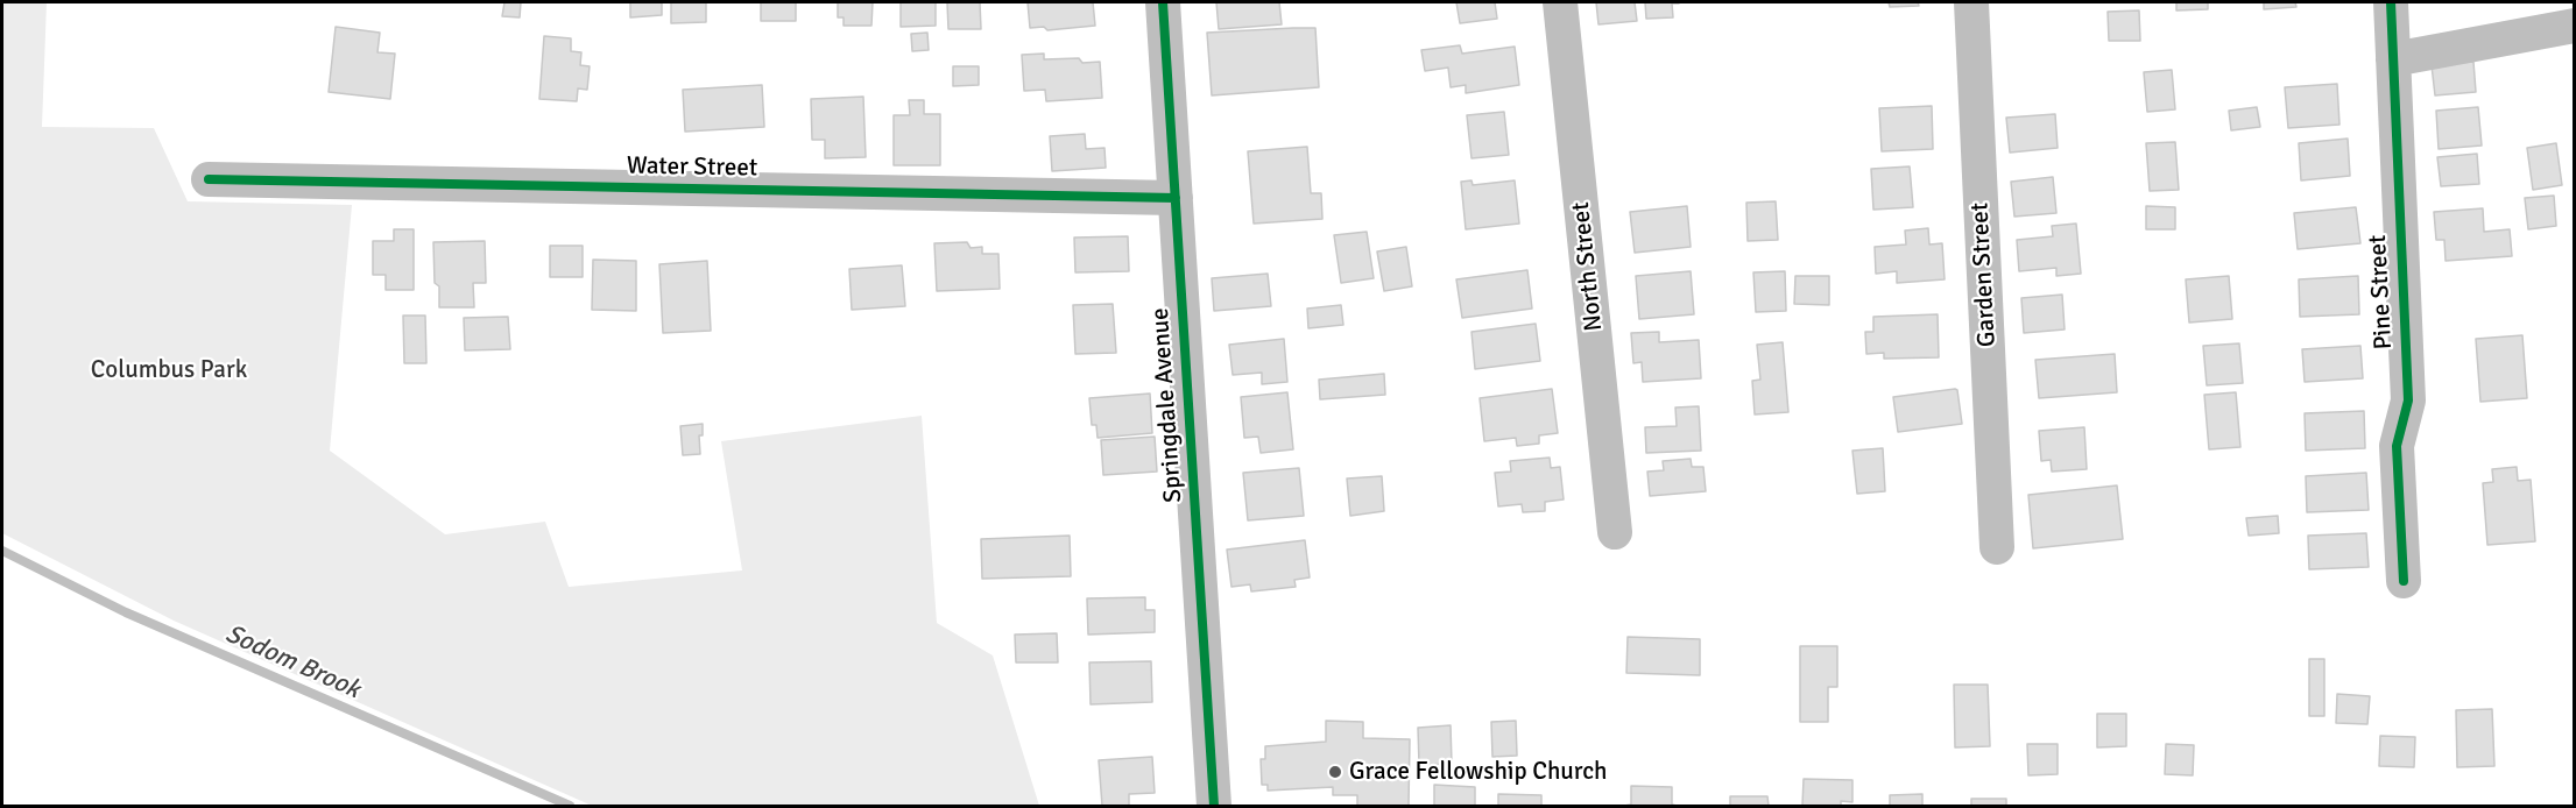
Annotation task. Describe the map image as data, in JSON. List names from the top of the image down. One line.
{"streets":{"street":["Water Street","North Street","Garden Street","Pine Street","Springdale Avenue"]},"crossings":[["Water Street","Springdale Avenue"]],"water":["Sodom Brook"],"parks":["Columbus Park"],"places":["Grace Fellowship Church"]}
